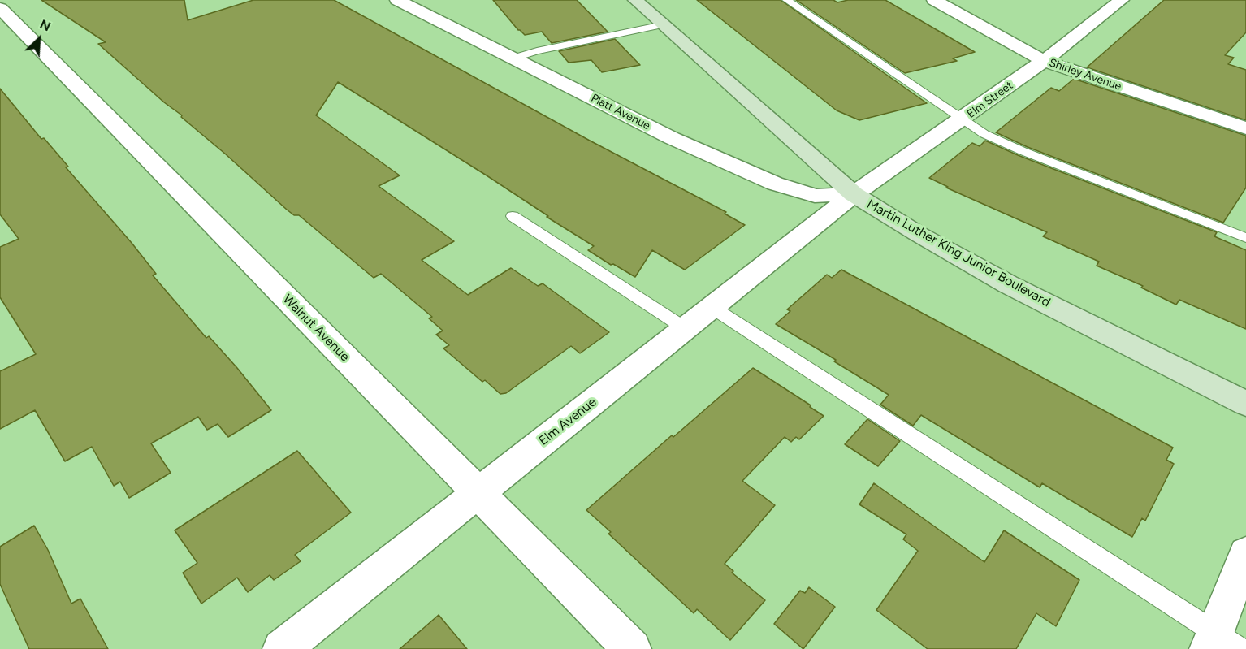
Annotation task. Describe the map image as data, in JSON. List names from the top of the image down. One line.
{"streets":{"main road":["Martin Luther King Junior Boulevard"],"street":["Shirley Avenue","Elm Street","Platt Avenue","Walnut Avenue","Elm Avenue"]},"crossings":[["Shirley Avenue","Elm Street"],["Elm Street","Platt Avenue"],["Elm Street","Martin Luther King Junior Boulevard"],["Elm Street","Elm Avenue"],["Platt Avenue","Martin Luther King Junior Boulevard"],["Platt Avenue","Elm Avenue"],["Martin Luther King Junior Boulevard","Elm Avenue"],["Walnut Avenue","Elm Avenue"]],"north":"top right"}
